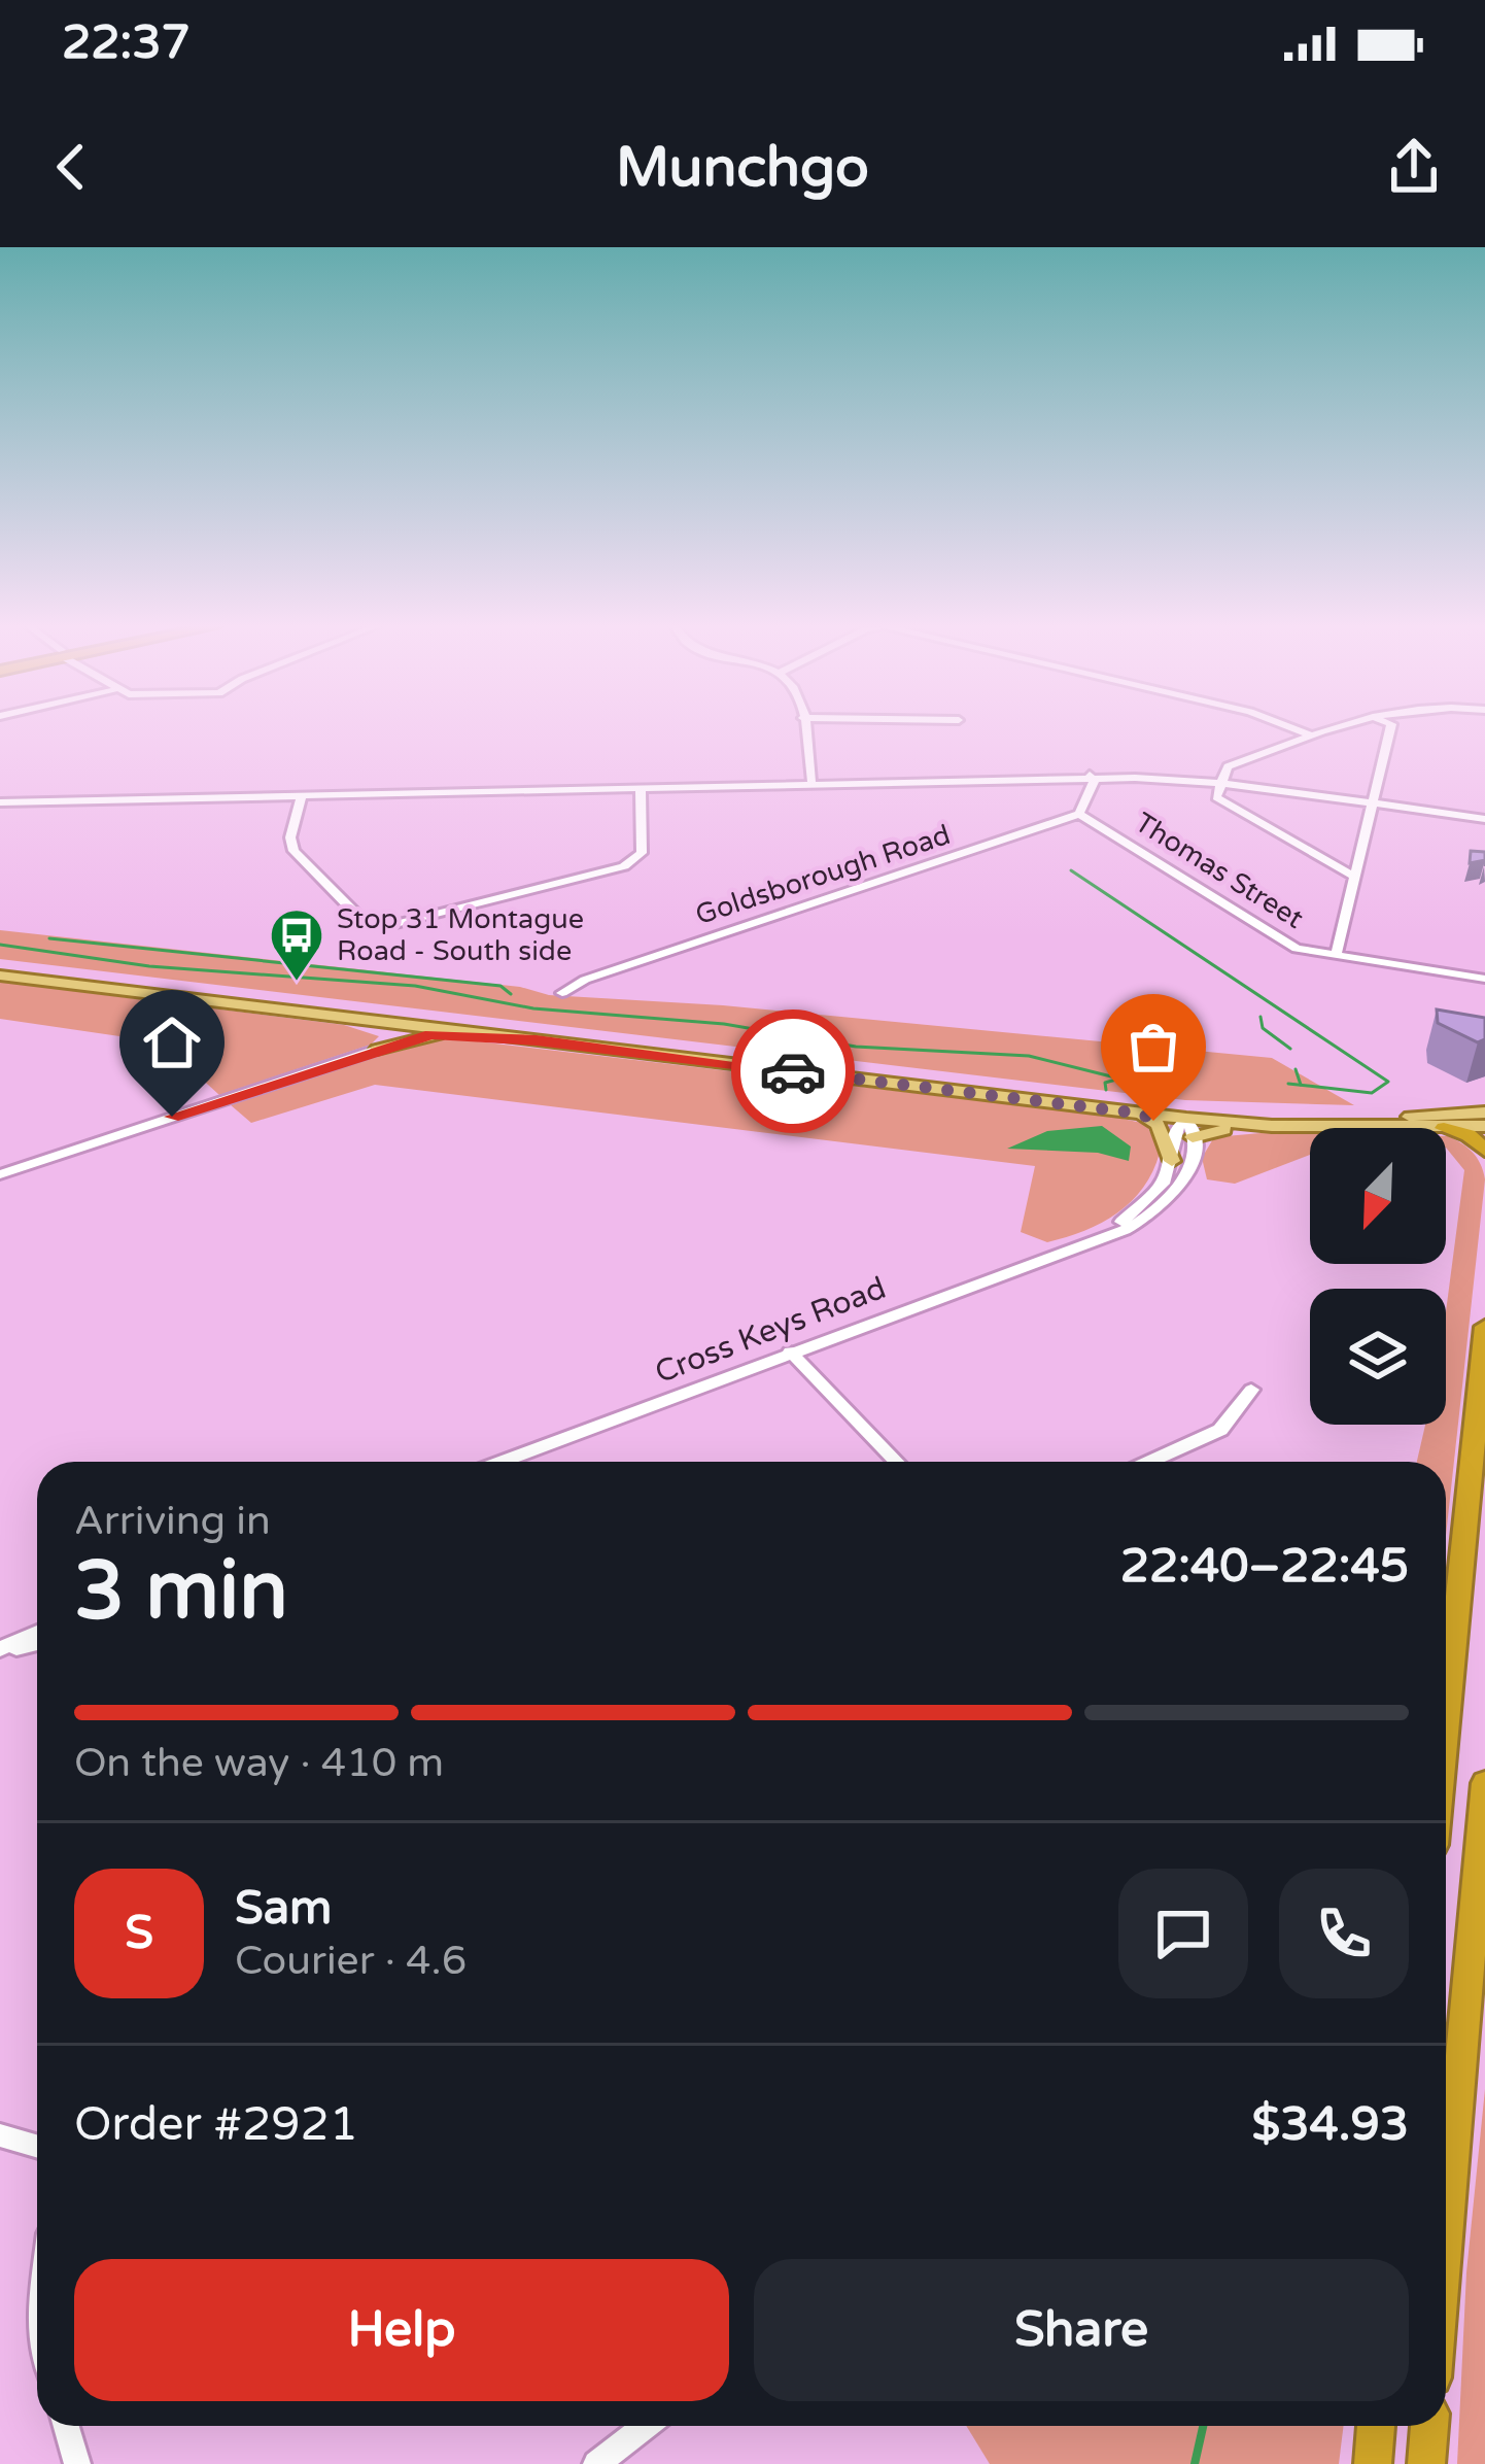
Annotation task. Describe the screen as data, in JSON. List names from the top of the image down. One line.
{"streets":{"street":["Thomas Street","Goldsborough Road","Cross Keys Road"]},"crossings":[["Thomas Street","Goldsborough Road"]],"places":{"bus stop":["Stop 31 Montague Road - South side"]},"north":"bottom left","page":{"status":"22:37","header":"Munchgo","heading":["3 min","Arriving in","22:40–22:45"],"panel":["Sam","Courier · 4.6","Order #2921","$34.93"],"bar":"On the way · 410 m","round":"S","buttons":["Help","Share"]}}
